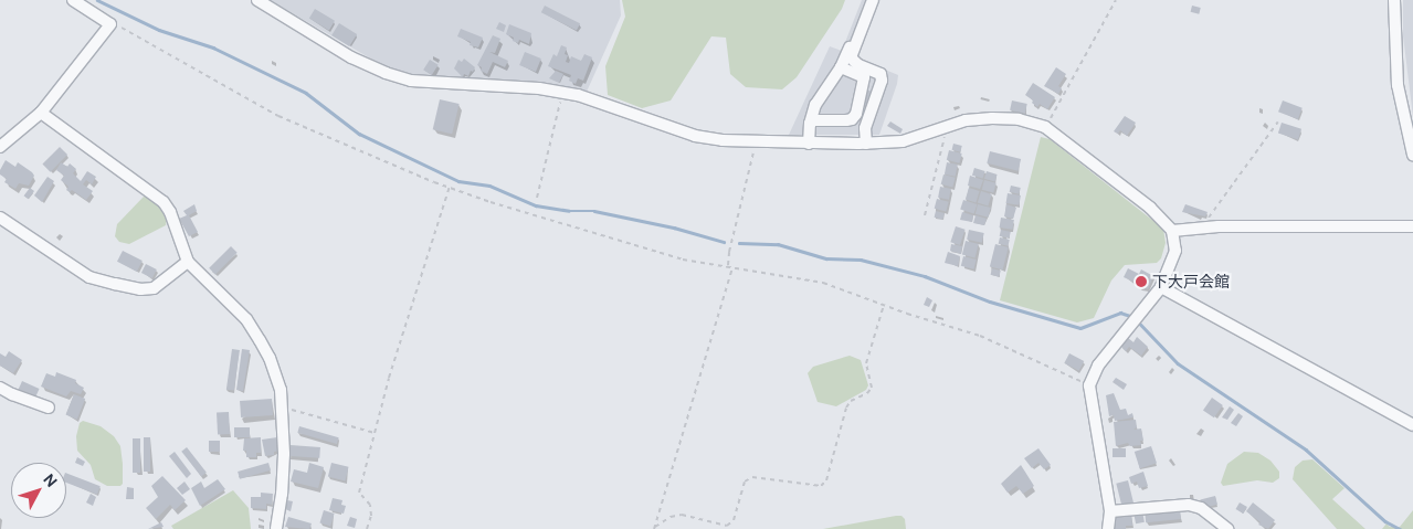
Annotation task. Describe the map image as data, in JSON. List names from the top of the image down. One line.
{"places":["下大戸会館"],"north":"top right"}
